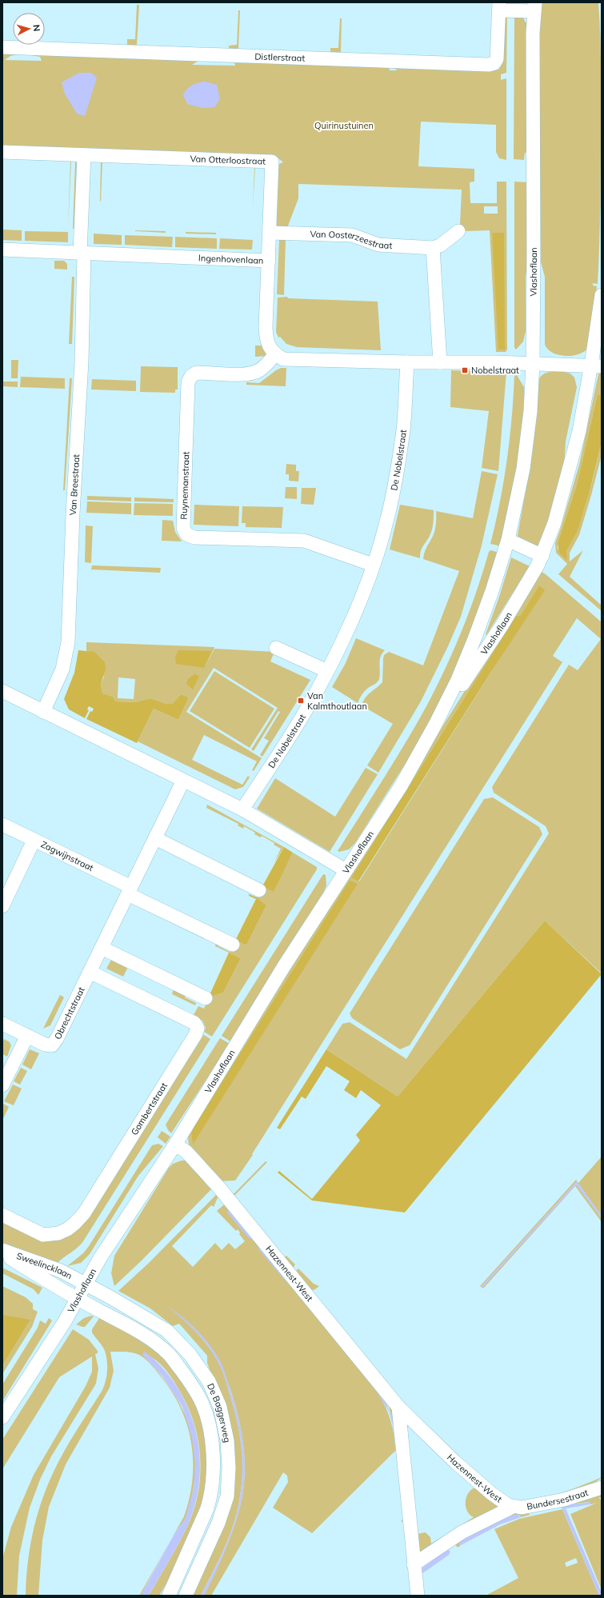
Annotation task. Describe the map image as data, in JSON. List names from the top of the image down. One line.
{"streets":{"street":["Distlerstraat","Van Otterloostraat","Van Oosterzeestraat","Ingenhovenlaan","Vlashoflaan","De Nobelstraat","Van Breestraat","Ruynemanstraat","Zagwijnstraat","Obrechtstraat","Gombertstraat","Sweelincklaan","Hazennest-West","De Baggerweg","Bundersestraat"]},"crossings":[["Van Otterloostraat","Van Oosterzeestraat"],["Van Otterloostraat","Ingenhovenlaan"],["Ingenhovenlaan","Van Breestraat"],["Ingenhovenlaan","Ruynemanstraat"],["Vlashoflaan","Sweelincklaan"],["Vlashoflaan","Hazennest-West"],["Vlashoflaan","De Baggerweg"],["De Nobelstraat","Ruynemanstraat"],["Zagwijnstraat","Obrechtstraat"],["Obrechtstraat","Gombertstraat"],["Sweelincklaan","De Baggerweg"],["Hazennest-West","Bundersestraat"]],"parks":["Quirinustuinen"],"places":{"transit":["Nobelstraat","Van Kalmthoutlaan"]},"north":"right"}
